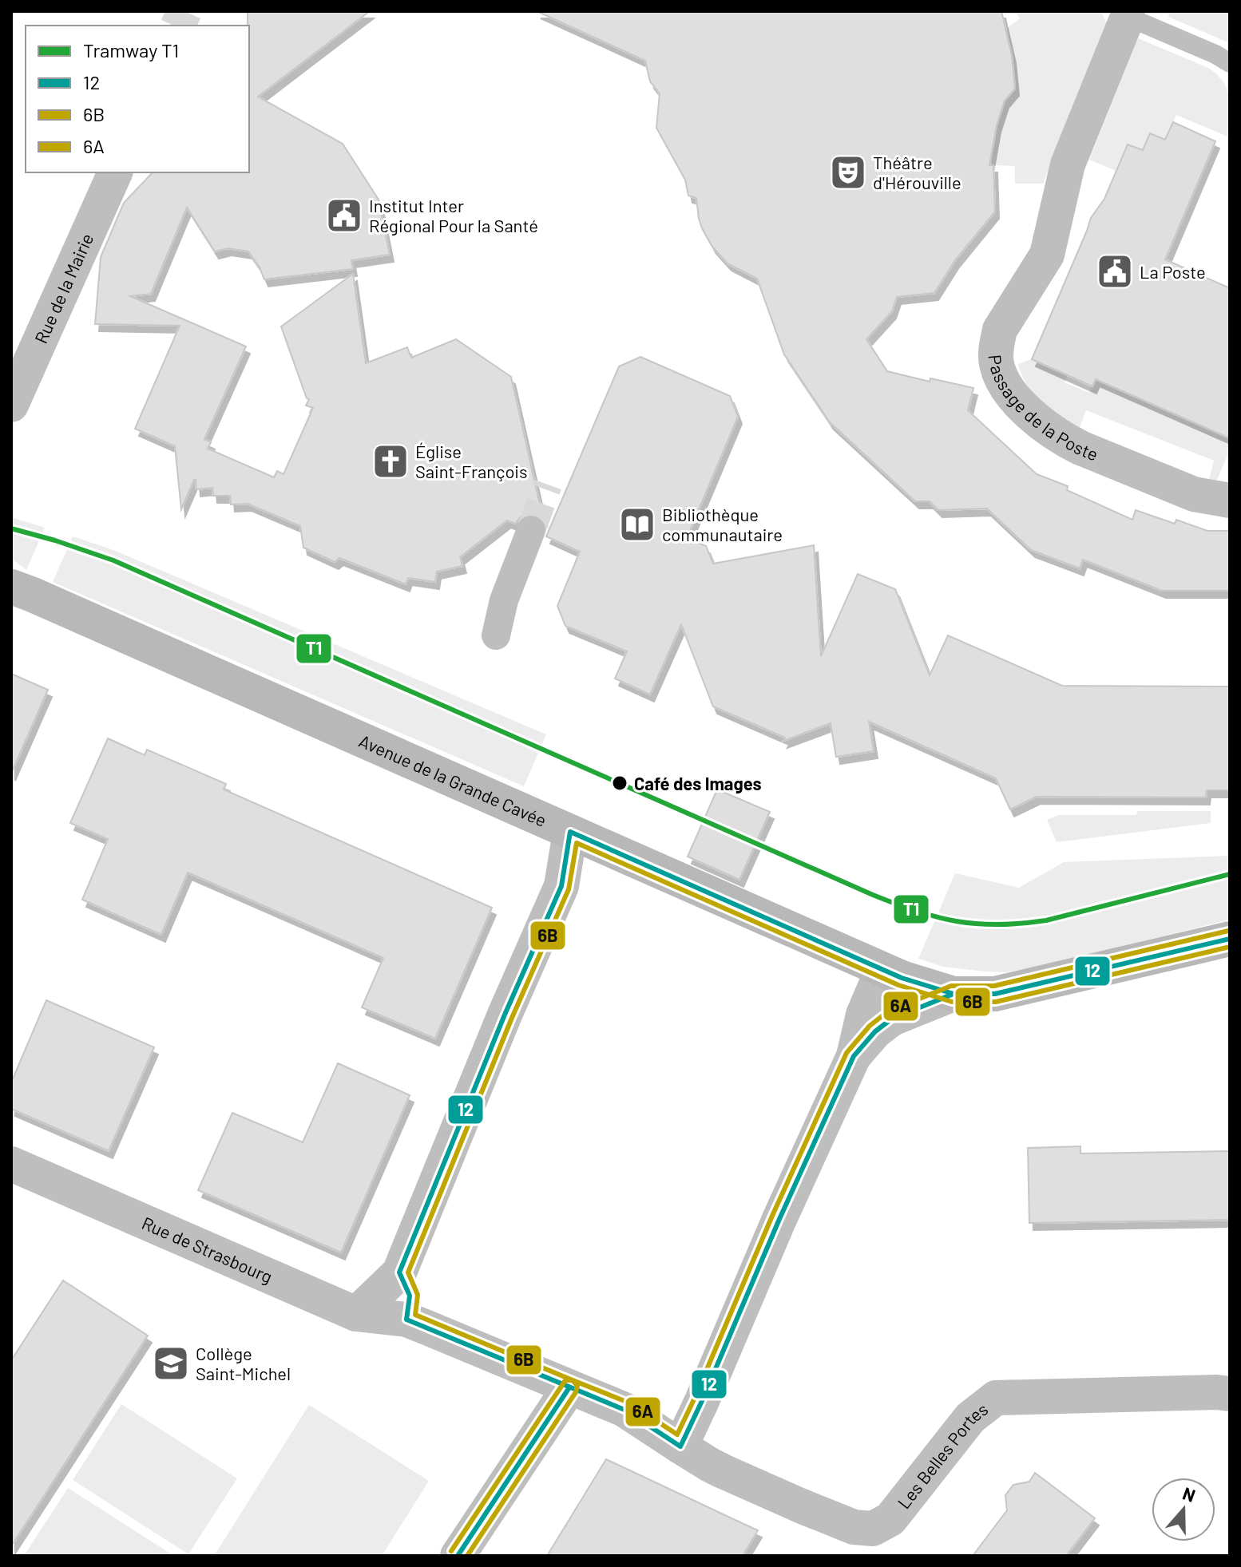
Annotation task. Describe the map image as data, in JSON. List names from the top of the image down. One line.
{"streets":{"main road":["Avenue de la Grande Cavée"],"street":["Rue de la Mairie","Passage de la Poste","Rue de Strasbourg","Les Belles Portes"]},"crossings":[["Rue de Strasbourg","Les Belles Portes"]],"places":{"theatre":["Théâtre d'Hérouville"],"public building":["Institut Inter Régional Pour la Santé","La Poste"],"church":["Église Saint-François"],"library":["Bibliothèque communautaire"],"other":["Café des Images"],"school or university":["Collège Saint-Michel"]},"lines":["tram line T1","transit line 12","transit line 6B","transit line 6A"],"legend":["Tramway T1","12","6B","6A"],"north":"top"}
